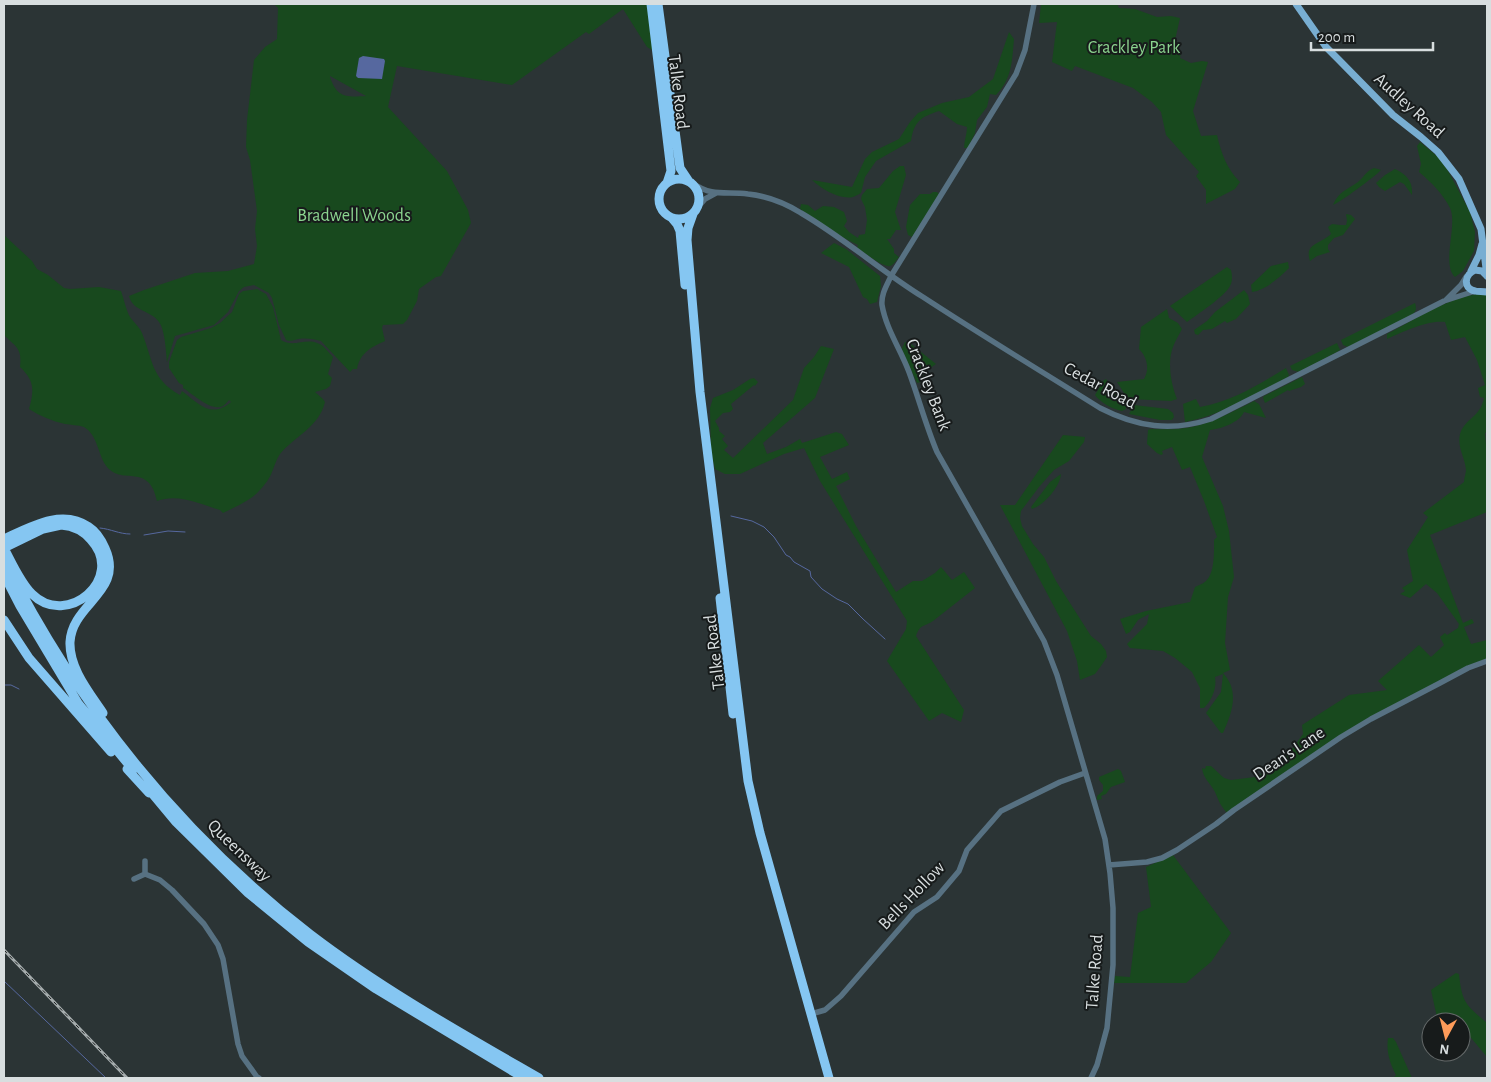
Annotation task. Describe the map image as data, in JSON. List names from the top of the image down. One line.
{"streets":{"highway":["Talke Road","Queensway"],"main road":["Audley Road"],"street":["Crackley Bank","Cedar Road","Dean's Lane","Bells Hollow"]},"crossings":[["Talke Road","Crackley Bank"],["Talke Road","Cedar Road"],["Talke Road","Dean's Lane"],["Talke Road","Bells Hollow"],["Crackley Bank","Cedar Road"],["Crackley Bank","Bells Hollow"]],"parks":["Crackley Park","Bradwell Woods"],"scale_bar":"200 m","north":"bottom"}
